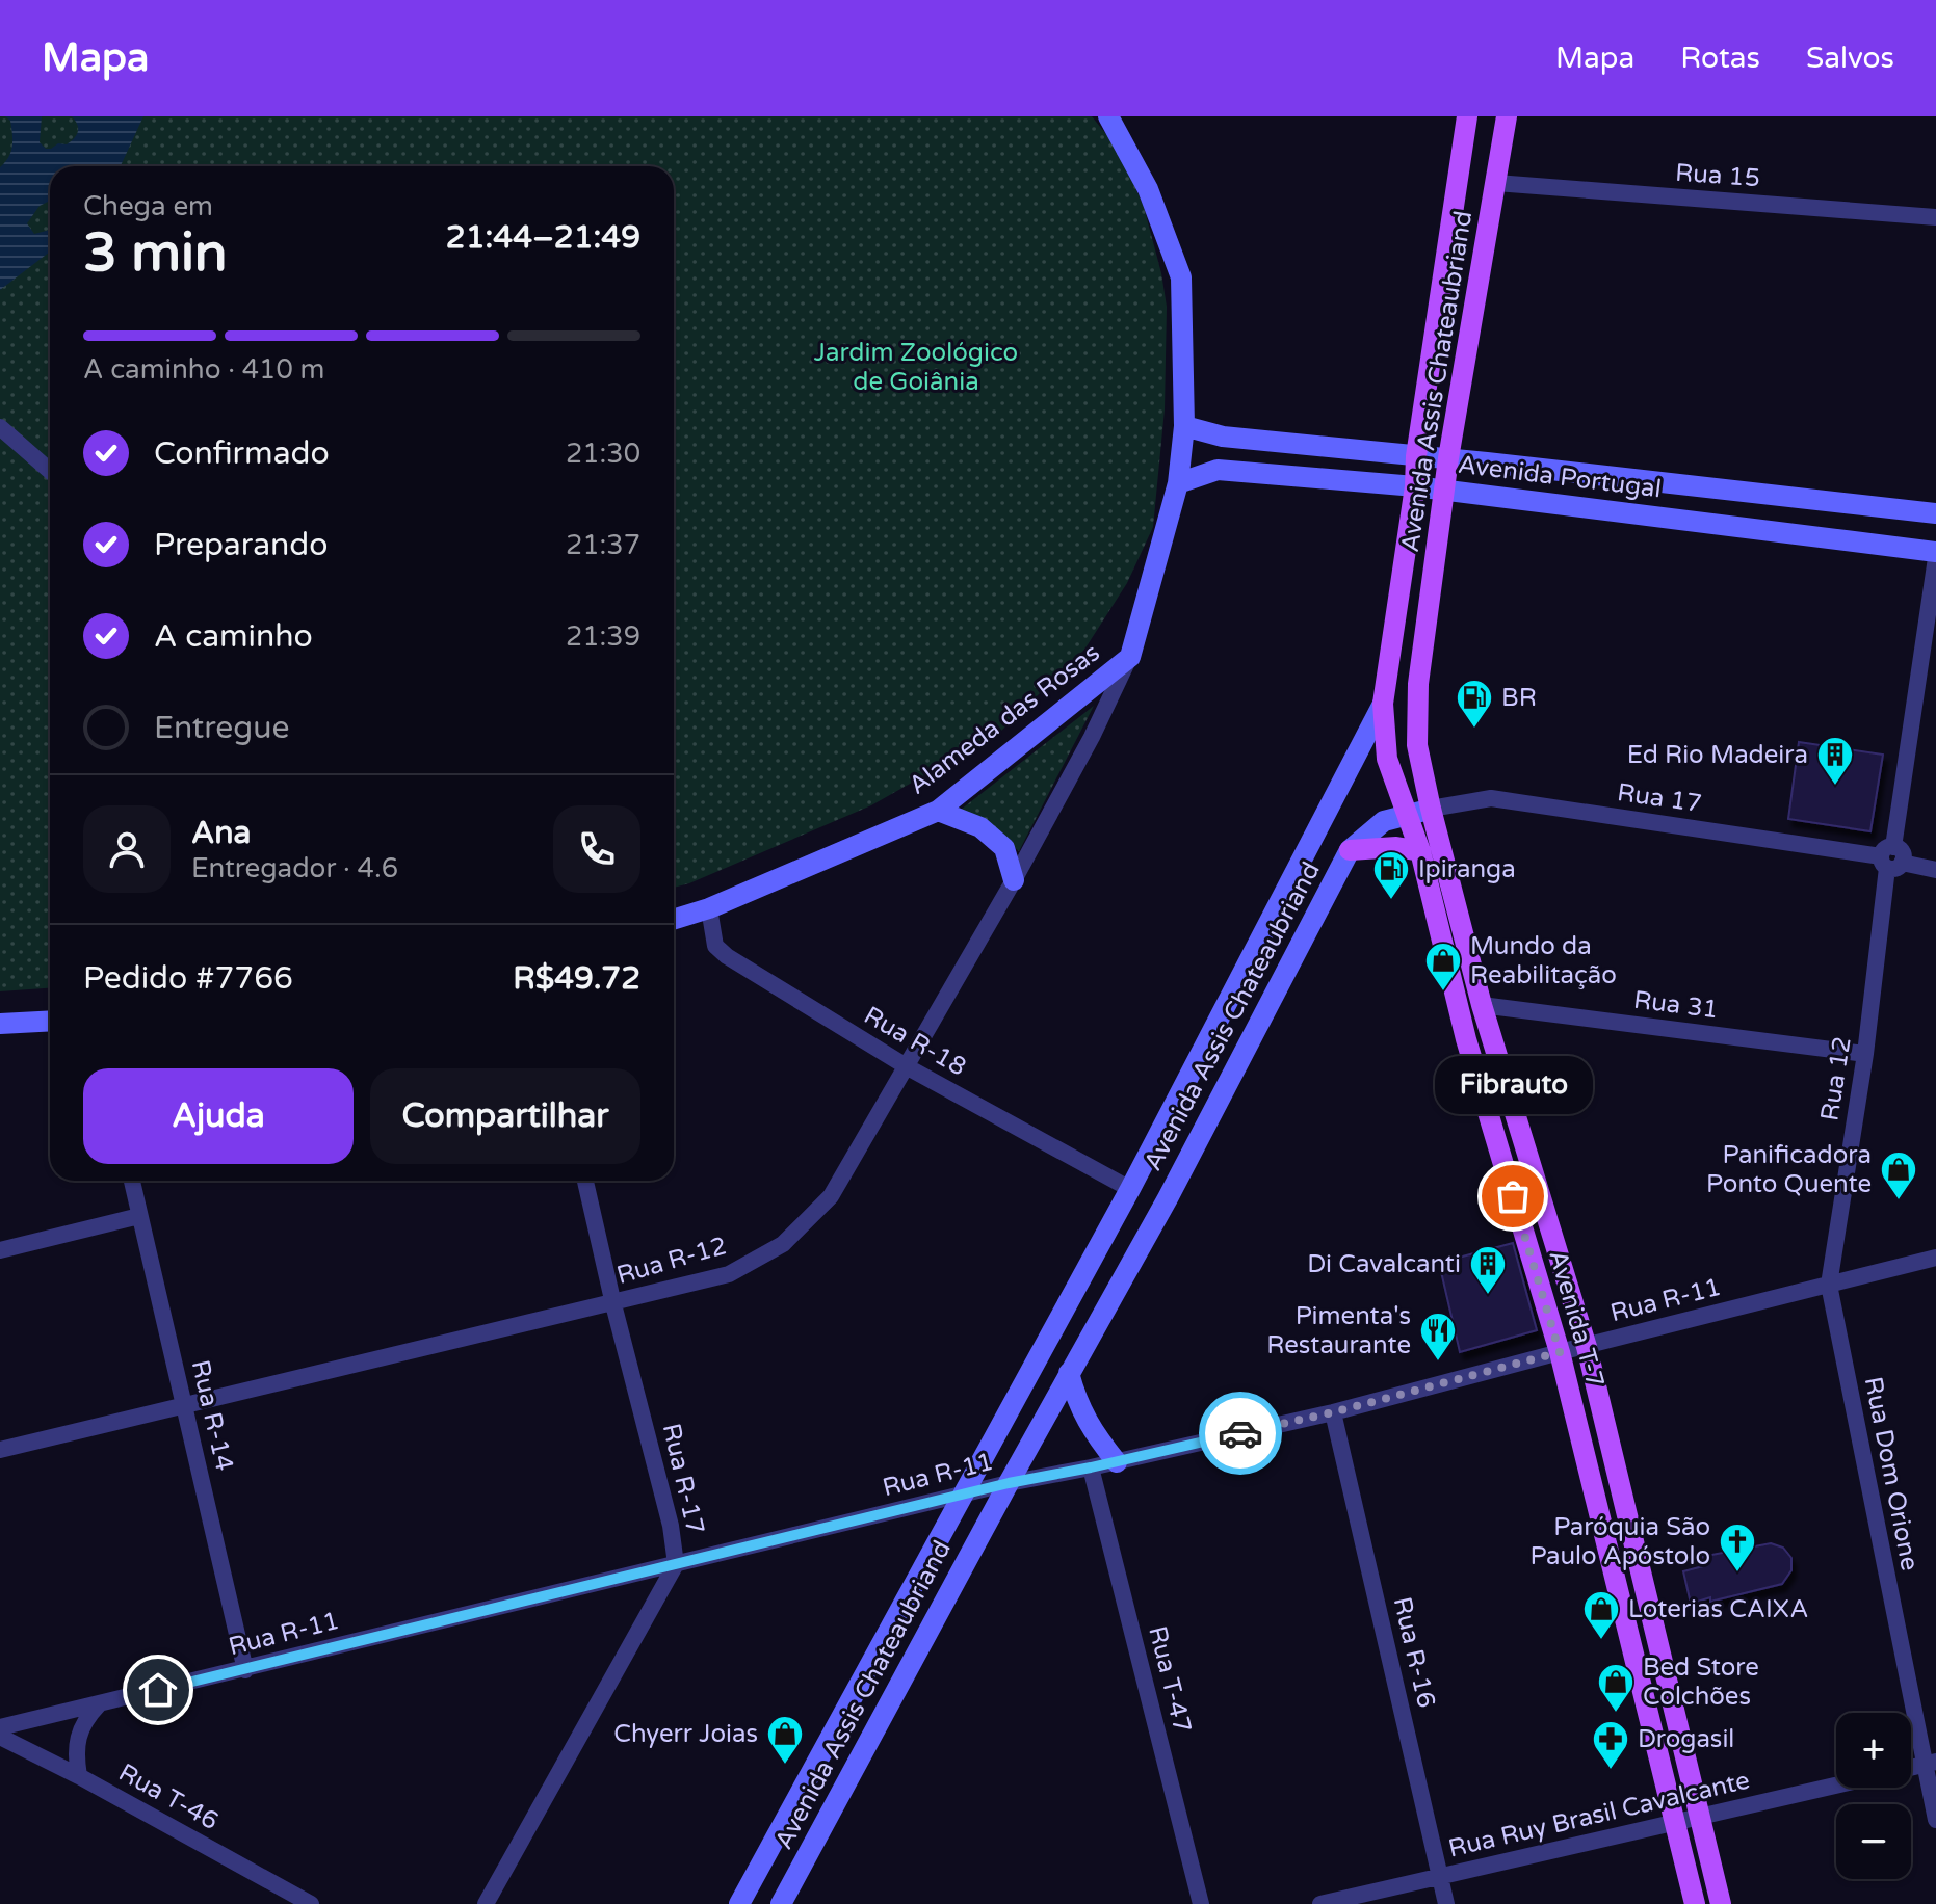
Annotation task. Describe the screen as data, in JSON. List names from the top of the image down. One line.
{"streets":{"main road":["Avenida Assis Chateaubriand","Avenida Portugal","Alameda das Rosas","Avenida T-7"],"street":["Rua 15","Rua 17","Rua 31","Rua R-18","Rua 12","Rua R-12","Rua R-11","Rua R-14","Rua Dom Orione","Rua R-17","Rua R-16","Rua T-47","Rua T-46","Rua Ruy Brasil Cavalcante"]},"crossings":[["Rua 15","Avenida Assis Chateaubriand"],["Avenida Assis Chateaubriand","Avenida Portugal"],["Avenida Assis Chateaubriand","Rua 17"],["Avenida Assis Chateaubriand","Rua R-18"],["Avenida Assis Chateaubriand","Rua R-11"],["Avenida Assis Chateaubriand","Avenida T-7"],["Avenida Portugal","Alameda das Rosas"],["Avenida Portugal","Rua 12"],["Alameda das Rosas","Rua R-18"],["Alameda das Rosas","Rua R-12"],["Rua 17","Rua 12"],["Rua 17","Avenida T-7"],["Rua 31","Rua 12"],["Rua 31","Avenida T-7"],["Rua R-18","Rua R-12"],["Rua 12","Rua R-11"],["Rua 12","Rua Dom Orione"],["Rua R-12","Rua R-14"],["Rua R-12","Rua R-17"],["Rua R-11","Avenida T-7"],["Rua R-11","Rua R-14"],["Rua R-11","Rua Dom Orione"],["Rua R-11","Rua R-17"],["Rua R-11","Rua R-16"],["Rua R-11","Rua T-47"],["Avenida T-7","Rua Ruy Brasil Cavalcante"],["Rua R-16","Rua Ruy Brasil Cavalcante"]],"parks":["Jardim Zoológico de Goiânia"],"places":{"fuel station":["BR","Ipiranga"],"building":["Ed Rio Madeira","Di Cavalcanti"],"shop":["Mundo da Reabilitação","Panificadora Ponto Quente","Loterias CAIXA","Bed Store Colchões","Chyerr Joias"],"other":["Fibrauto"],"restaurant":["Pimenta's Restaurante"],"church":["Paróquia São Paulo Apóstolo"],"pharmacy":["Drogasil"]},"page":{"header":"Mapa","nav":["Mapa","Rotas","Salvos"],"heading":["3 min","Chega em","21:44–21:49"],"panel":["Ana","Entregador · 4.6","Pedido #7766","R$49.72"],"bar":"A caminho · 410 m","list":[["Confirmado","21:30"],["Preparando","21:37"],["A caminho","21:39"],"Entregue"],"buttons":["Ajuda","Compartilhar"],"bubble":"Fibrauto","map_buttons":["+","−"]}}
